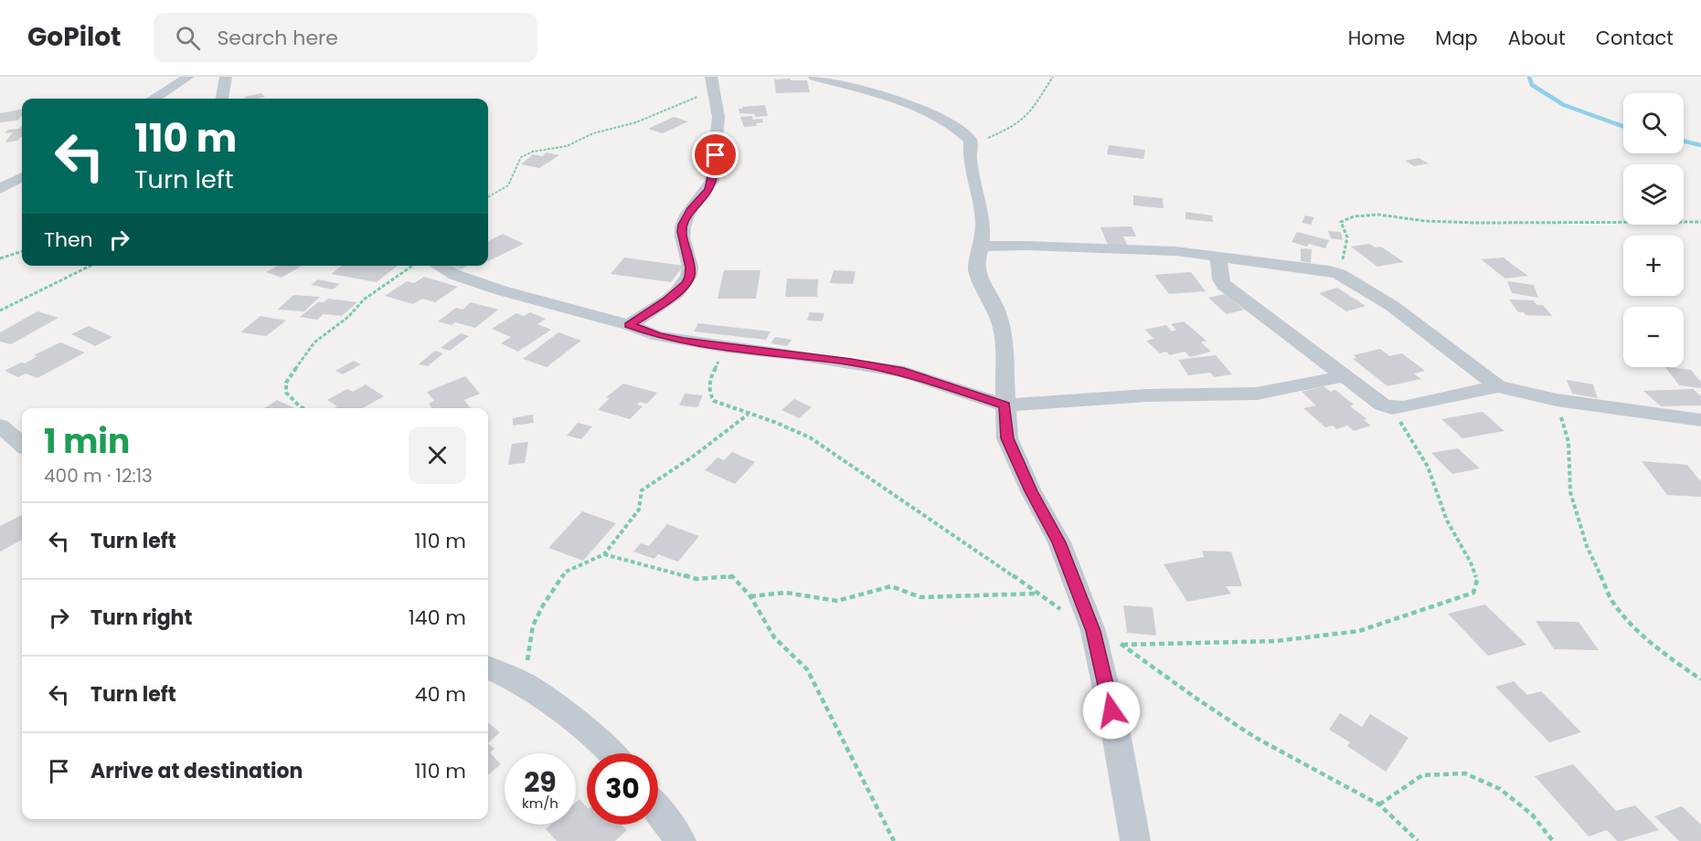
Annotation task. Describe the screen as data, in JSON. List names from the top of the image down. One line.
{"page":{"header":"GoPilot","search":"Search here","nav":["Home","Map","About","Contact"],"map_buttons":["+","−"],"turn":["110 m","Turn left"],"then":"Then","heading":["1 min","400 m · 12:13"],"list":[{"name":"Turn left","value":"110 m"},{"name":"Turn right","value":"140 m"},{"name":"Turn left","value":"40 m"},{"name":"Arrive at destination","value":"110 m"}],"speed":"29 km/h","limit":"30"}}
